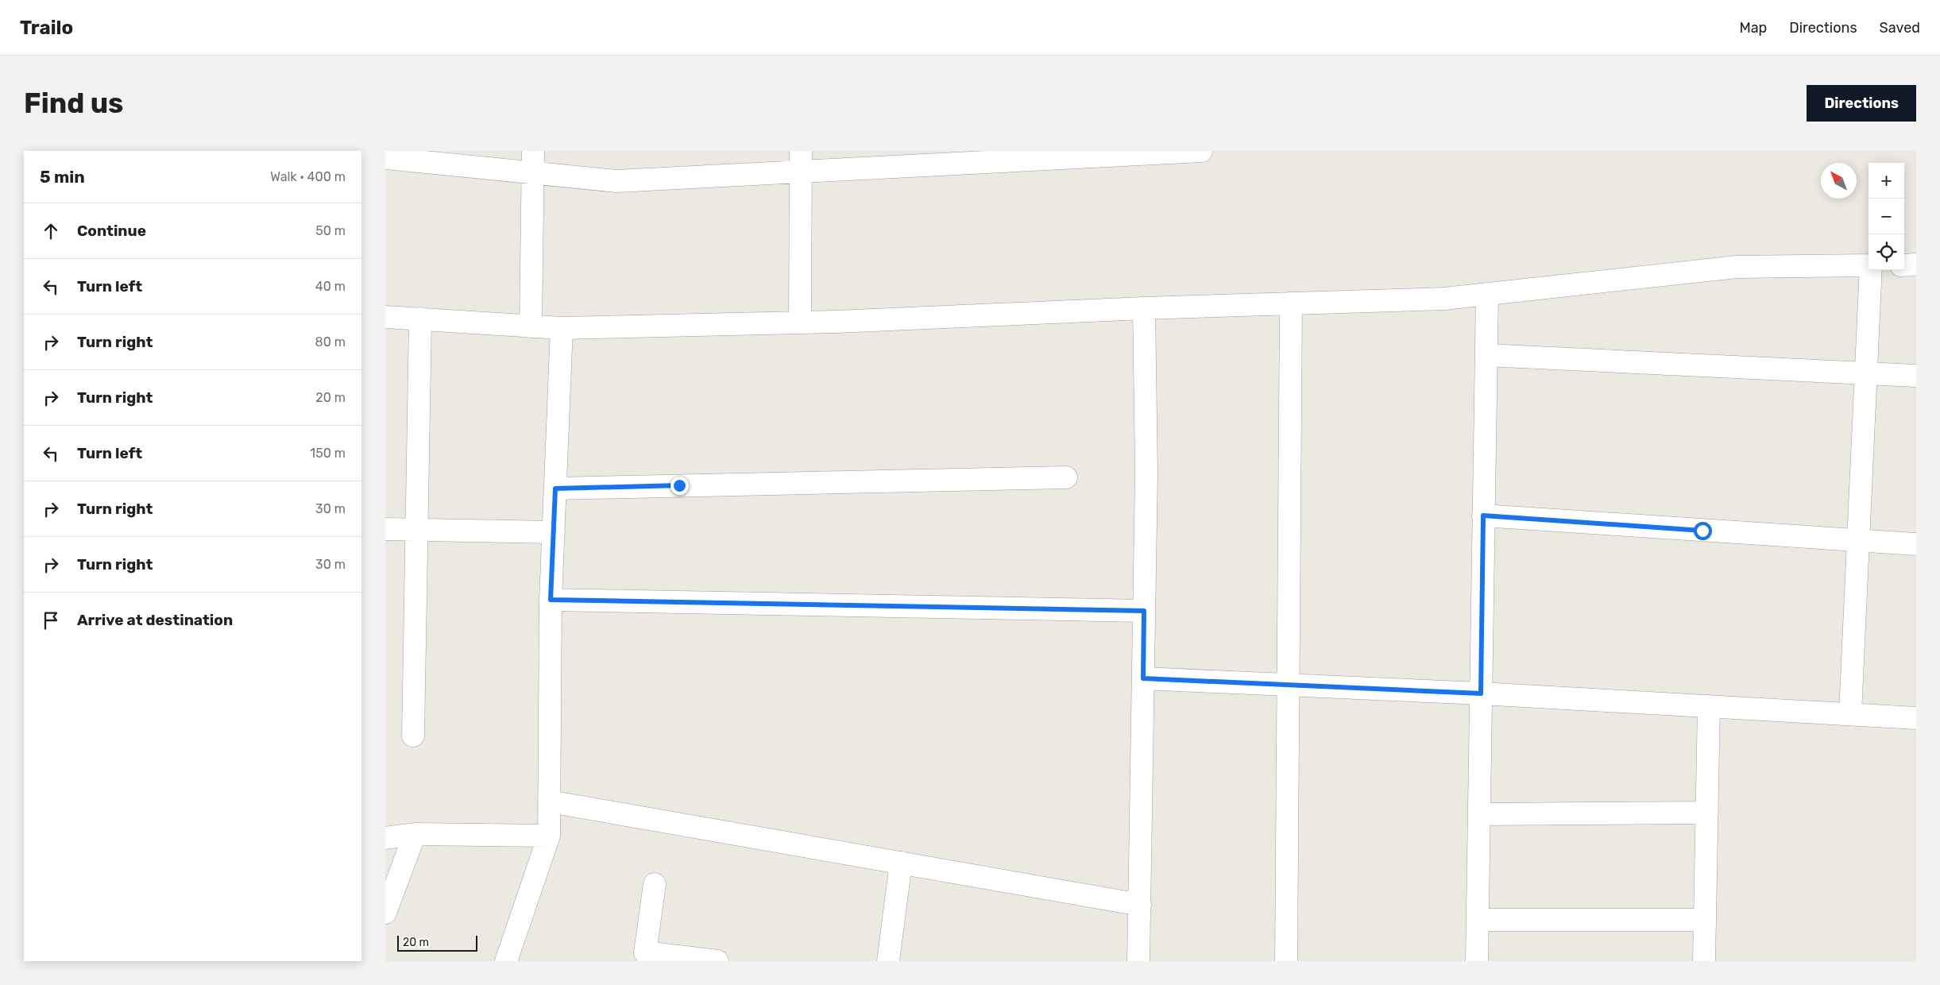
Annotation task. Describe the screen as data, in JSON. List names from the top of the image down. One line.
{"scale_bar":"20 m","north":"top left","page":{"header":"Trailo","nav":["Map","Directions","Saved"],"buttons":"Directions","title":"Find us","heading":["5 min","Walk · 400 m"],"map_buttons":["+","−"],"list":[["Continue","50 m"],["Turn left","40 m"],["Turn right","80 m"],["Turn right","20 m"],["Turn left","150 m"],["Turn right","30 m"],["Turn right","30 m"],"Arrive at destination"],"scale":"20 m"}}
